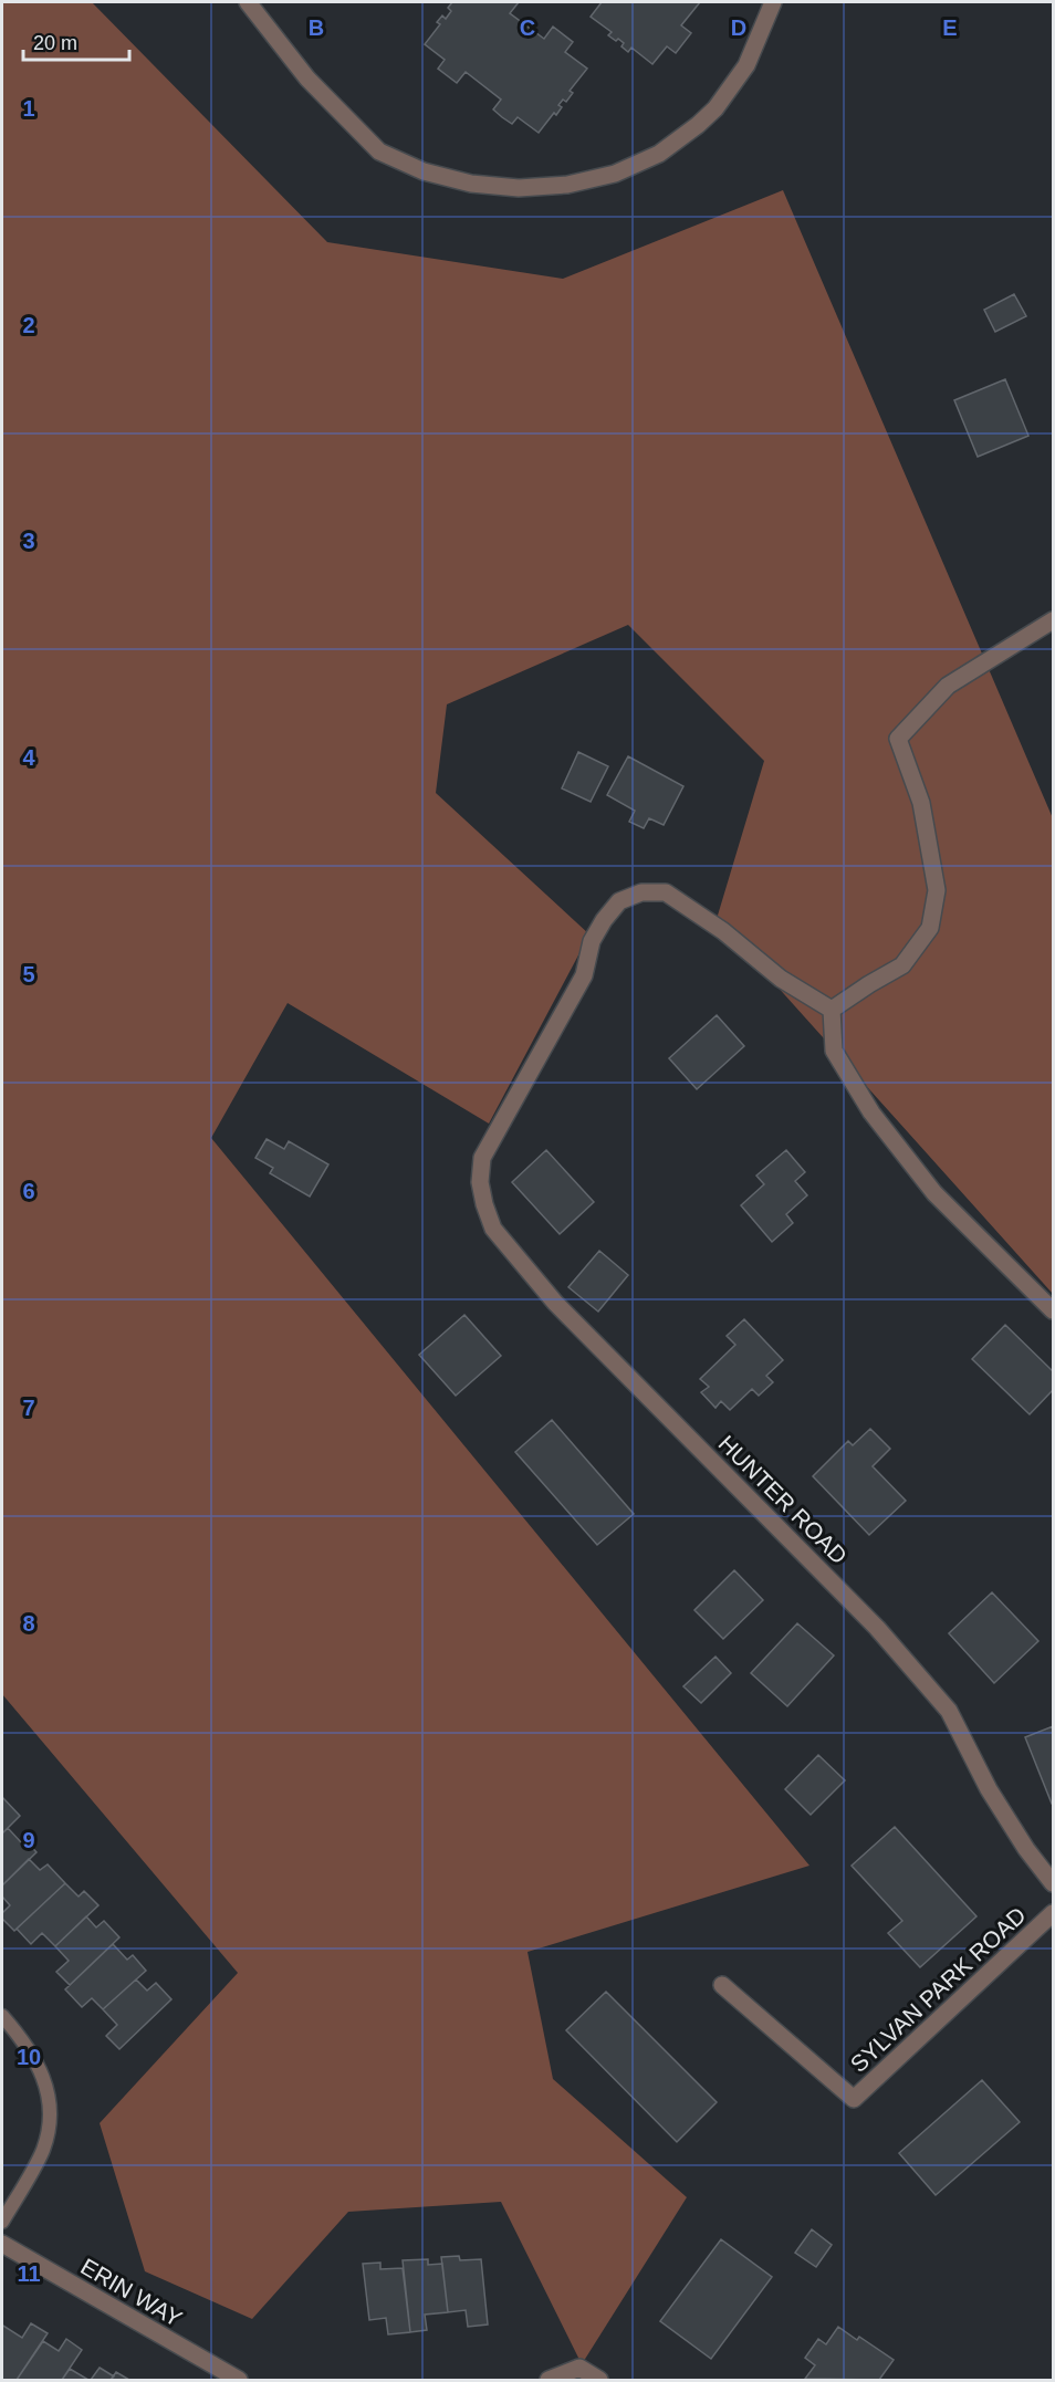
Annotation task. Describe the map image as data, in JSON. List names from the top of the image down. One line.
{"streets":{"street":["HUNTER ROAD","SYLVAN PARK ROAD","ERIN WAY"]},"scale_bar":"20 m","grid":{"columns":["B","C","D","E"],"rows":["1","2","3","4","5","6","7","8","9","10","11"]}}
